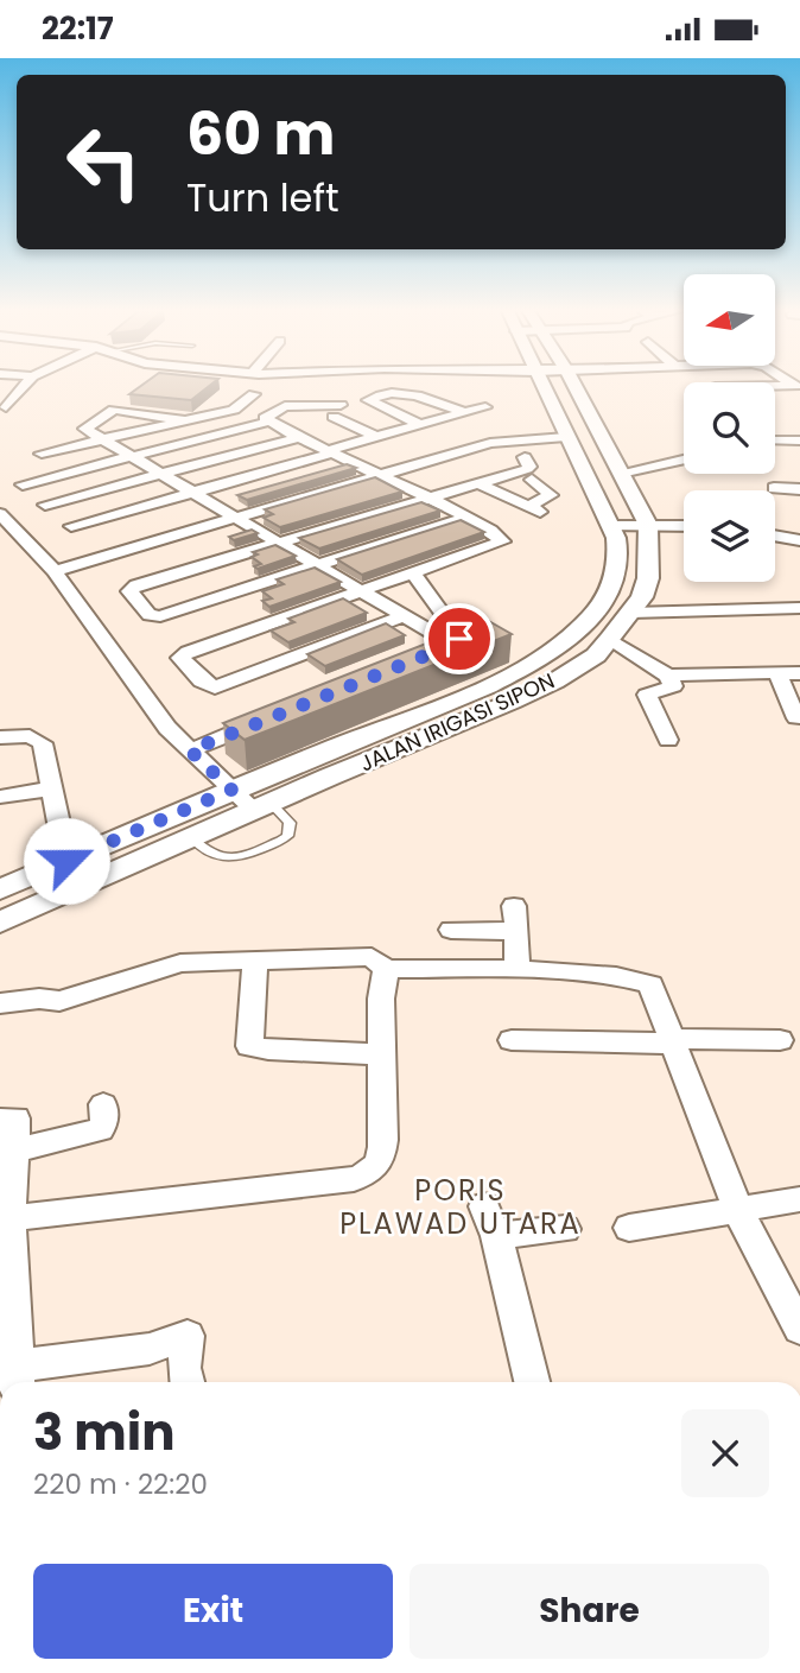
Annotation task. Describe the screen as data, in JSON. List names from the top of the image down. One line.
{"streets":{"street":["JALAN IRIGASI SIPON"]},"districts":["PORIS PLAWAD UTARA"],"north":"left","page":{"status":"22:17","turn":["60 m","Turn left"],"heading":["3 min","220 m · 22:20"],"buttons":["Exit","Share"]}}
